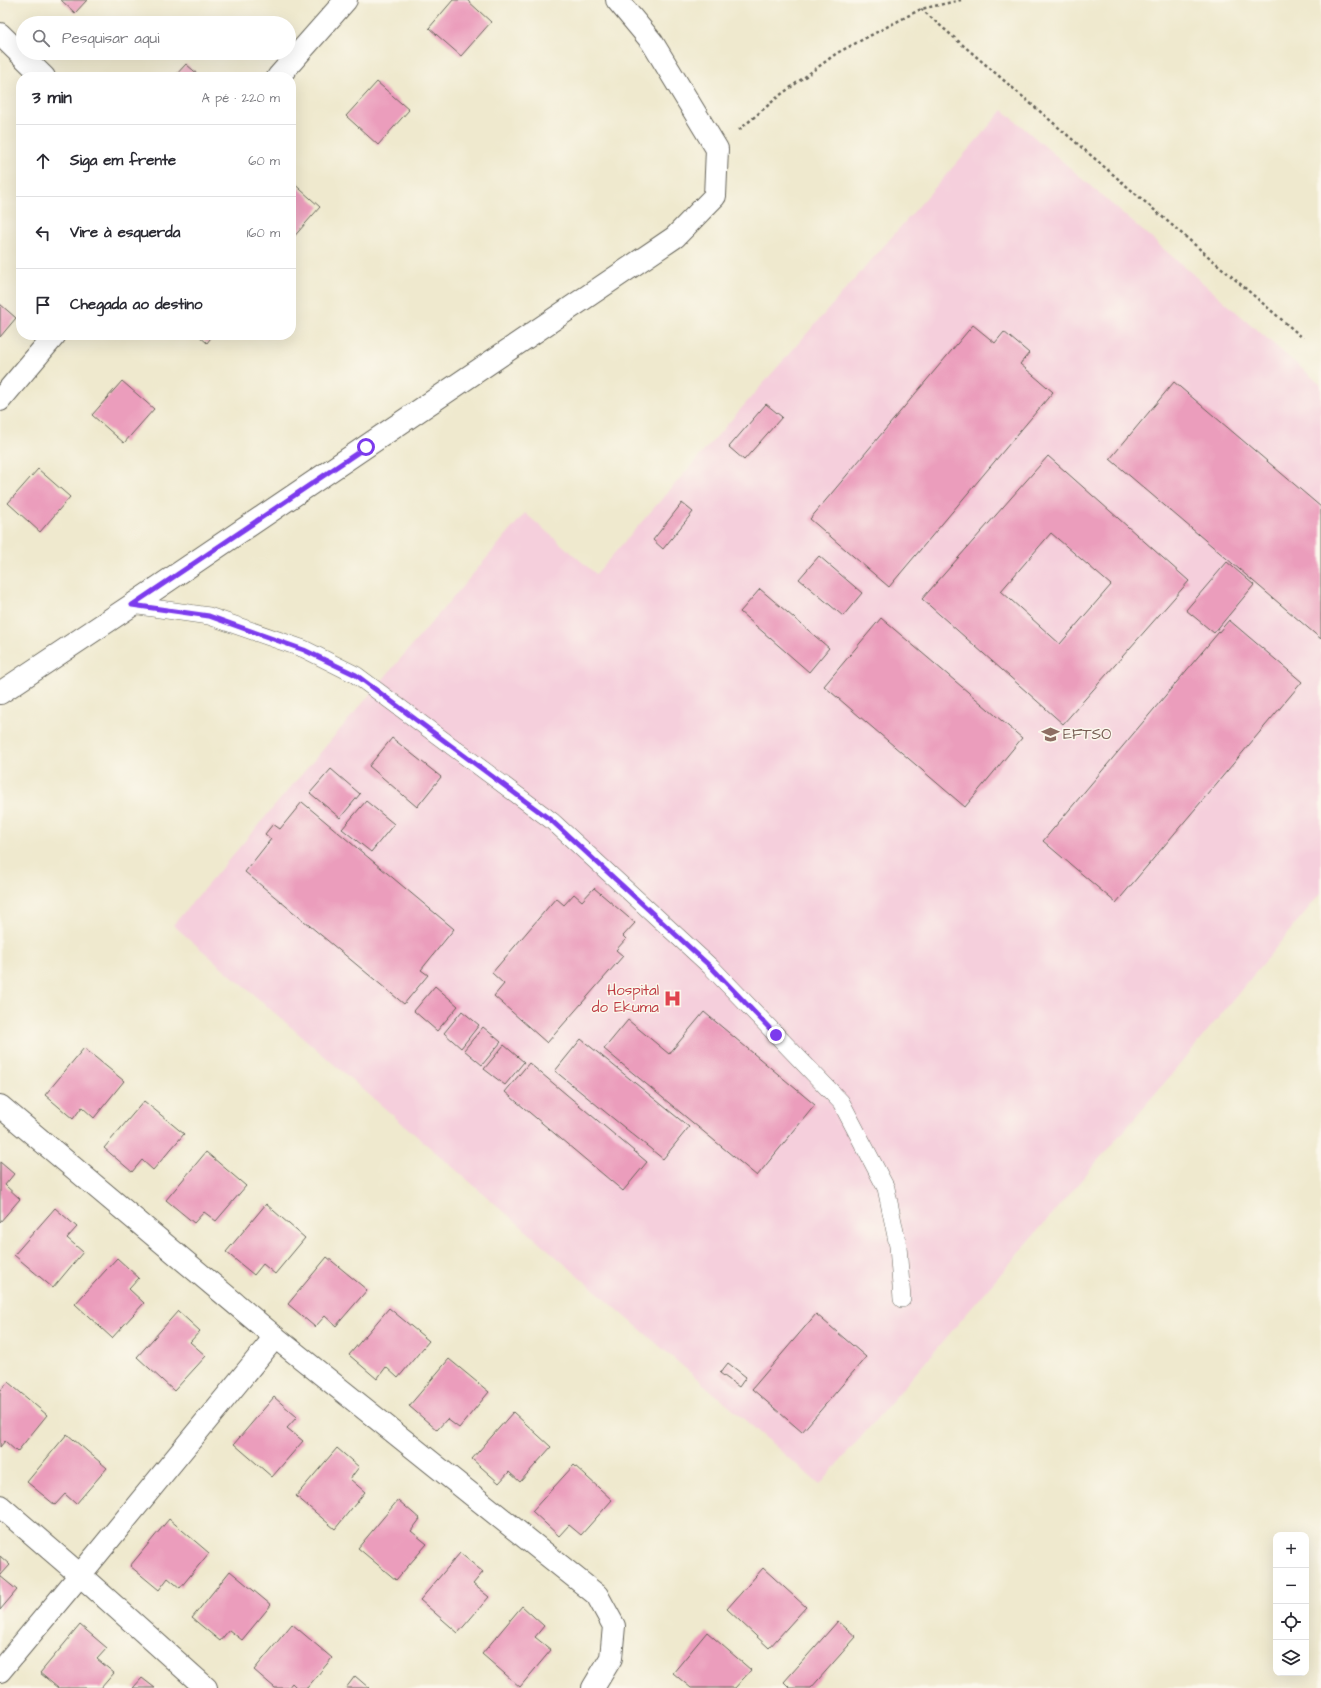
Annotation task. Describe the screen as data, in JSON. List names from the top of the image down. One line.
{"places":{"school or university":["EFTSO"],"hospital":["Hospital do Ekuma"]},"page":{"search":"Pesquisar aqui","heading":["3 min","A pé · 220 m"],"list":[["Siga em frente","60 m"],["Vire à esquerda","160 m"],"Chegada ao destino"],"map_buttons":["+","−"]}}
